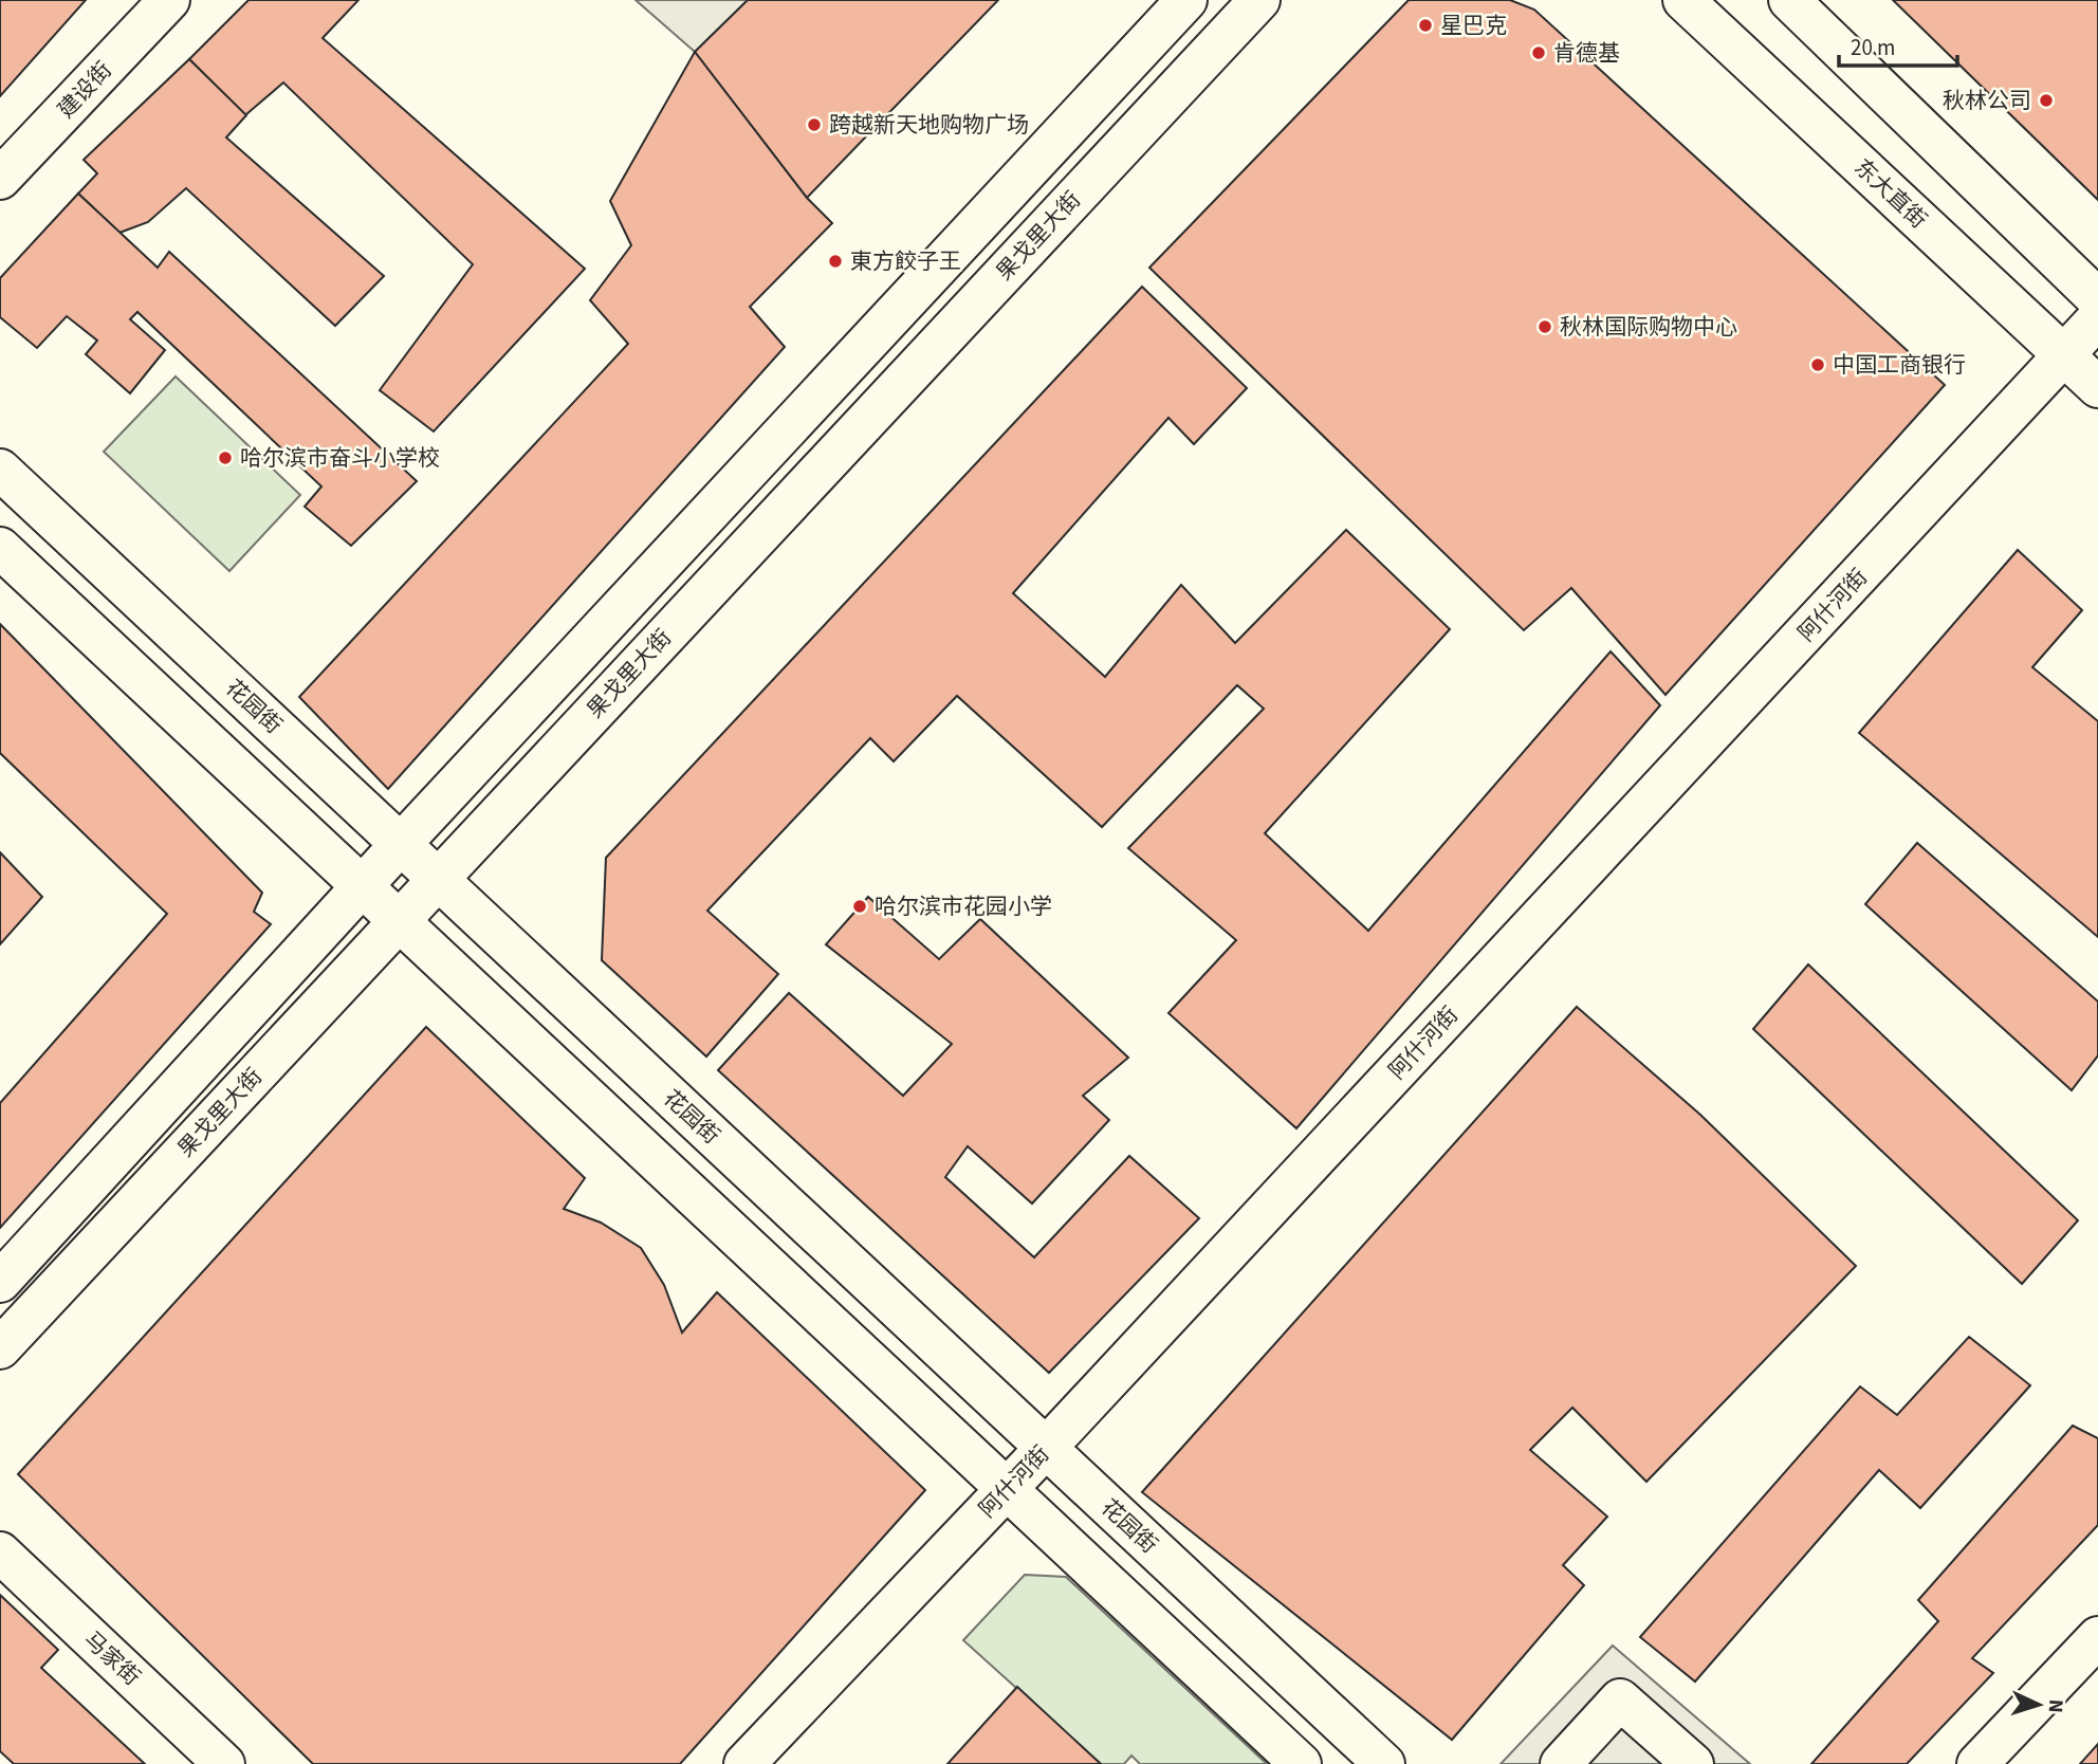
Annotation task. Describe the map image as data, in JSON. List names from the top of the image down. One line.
{"streets":{"main road":["建设街","东大直街","果戈里大街","阿什河街","花园街","马家街"]},"crossings":[["东大直街","阿什河街"],["果戈里大街","花园街"],["阿什河街","花园街"]],"places":["星巴克","肯德基","秋林公司","跨越新天地购物广场","東方餃子王","秋林国际购物中心","中国工商银行","哈尔滨市奋斗小学校","哈尔滨市花园小学"],"scale_bar":"20 m","north":"right"}
